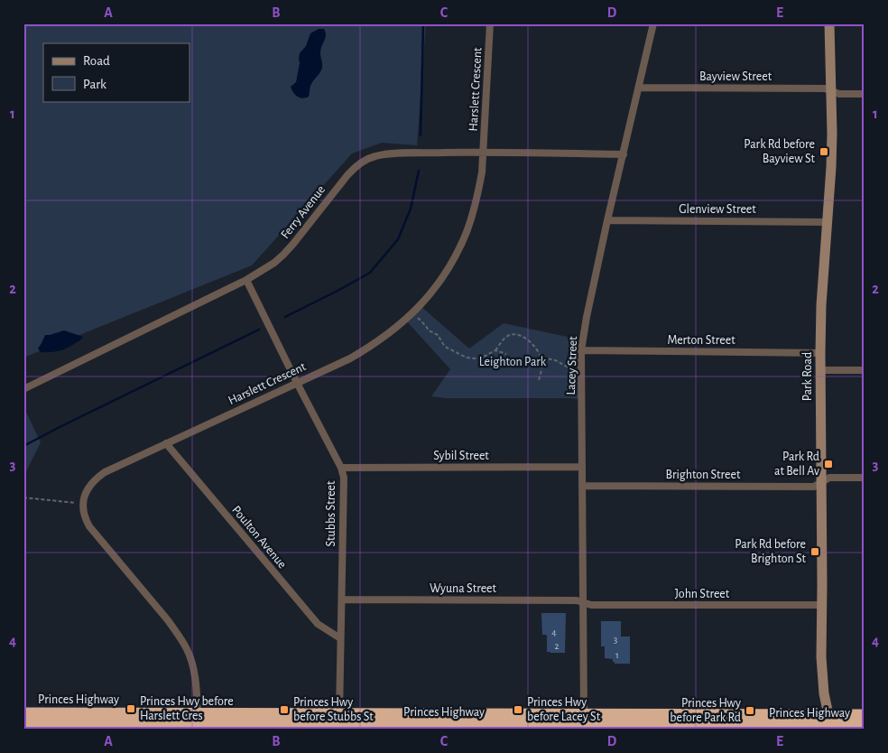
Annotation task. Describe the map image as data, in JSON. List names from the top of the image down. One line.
{"streets":{"highway":["Princes Highway"],"main road":["Park Road"],"street":["Bayview Street","Harslett Crescent","Glenview Street","Ferry Avenue","Merton Street","Lacey Street","Sybil Street","Brighton Street","Stubbs Street","Poulton Avenue","Wyuna Street","John Street"]},"crossings":[["Bayview Street","Lacey Street"],["Bayview Street","Park Road"],["Harslett Crescent","Ferry Avenue"],["Harslett Crescent","Stubbs Street"],["Harslett Crescent","Poulton Avenue"],["Glenview Street","Lacey Street"],["Glenview Street","Park Road"],["Ferry Avenue","Lacey Street"],["Ferry Avenue","Stubbs Street"],["Merton Street","Lacey Street"],["Merton Street","Park Road"],["Lacey Street","Sybil Street"],["Lacey Street","Brighton Street"],["Lacey Street","Wyuna Street"],["Lacey Street","John Street"],["Lacey Street","Princes Highway"],["Park Road","Brighton Street"],["Park Road","John Street"],["Park Road","Princes Highway"],["Sybil Street","Stubbs Street"],["Stubbs Street","Poulton Avenue"],["Stubbs Street","Wyuna Street"],["Stubbs Street","Princes Highway"],["Wyuna Street","John Street"]],"parks":["Leighton Park"],"places":{"transit":["Park Rd before Bayview St","Park Rd at Bell Av","Park Rd before Brighton St","Princes Hwy before Harslett Cres","Princes Hwy before Stubbs St","Princes Hwy before Lacey St","Princes Hwy before Park Rd"]},"house_numbers":["4","3","2","1"],"legend":["Road","Park"],"grid":{"columns":["A","B","C","D","E"],"rows":["1","2","3","4"]}}
